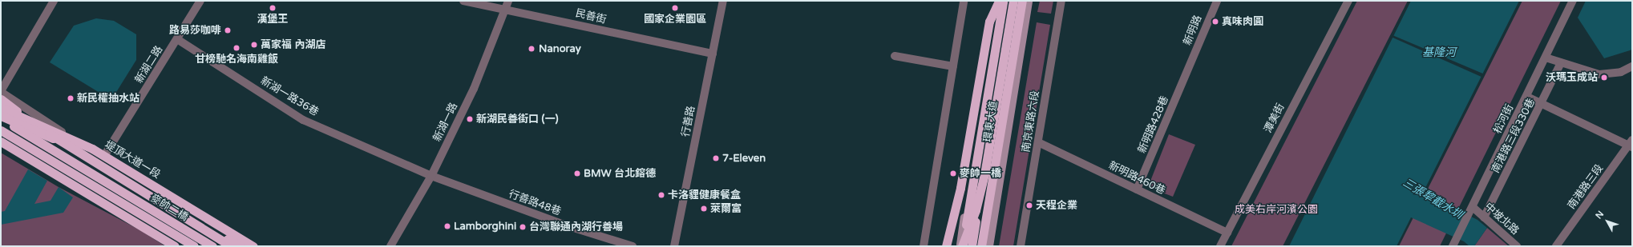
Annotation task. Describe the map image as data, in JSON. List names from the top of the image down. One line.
{"streets":{"highway":["環東大道","堤頂大道一段","麥帥二橋"],"main road":["南京東路六段"],"street":["民善街","新明路","新湖二路","新湖一路36巷","潭美街","松河街","行善路","新湖一路","新明路428巷","南港路三段330巷","新明路460巷","南港路三段","行善路48巷","中坡北路"]},"crossings":[["民善街","行善路"],["民善街","新湖一路"],["新明路","新明路428巷"],["新湖二路","新湖一路36巷"],["新湖二路","堤頂大道一段"],["新湖一路36巷","新湖一路"],["新湖一路36巷","行善路48巷"],["潭美街","新明路460巷"],["松河街","中坡北路"],["南京東路六段","新明路460巷"],["新湖一路","行善路48巷"],["新明路428巷","新明路460巷"],["南港路三段330巷","中坡北路"]],"water":["基隆河","三張犂截水圳"],"parks":["成美右岸河濱公園"],"places":["漢堡王","國家企業園區","真味肉圓","路易莎咖啡","萬家福 內湖店","甘榜馳名海南雞飯","Nanoray","沃瑪玉成站","新民權抽水站","新湖民善街口 (一)","7-Eleven","BMW 台北鎔德","麥帥一橋","卡洛貍健康餐盒","天程企業","萊爾富","Lamborghini","台灣聯通內湖行善場"],"north":"top left"}
